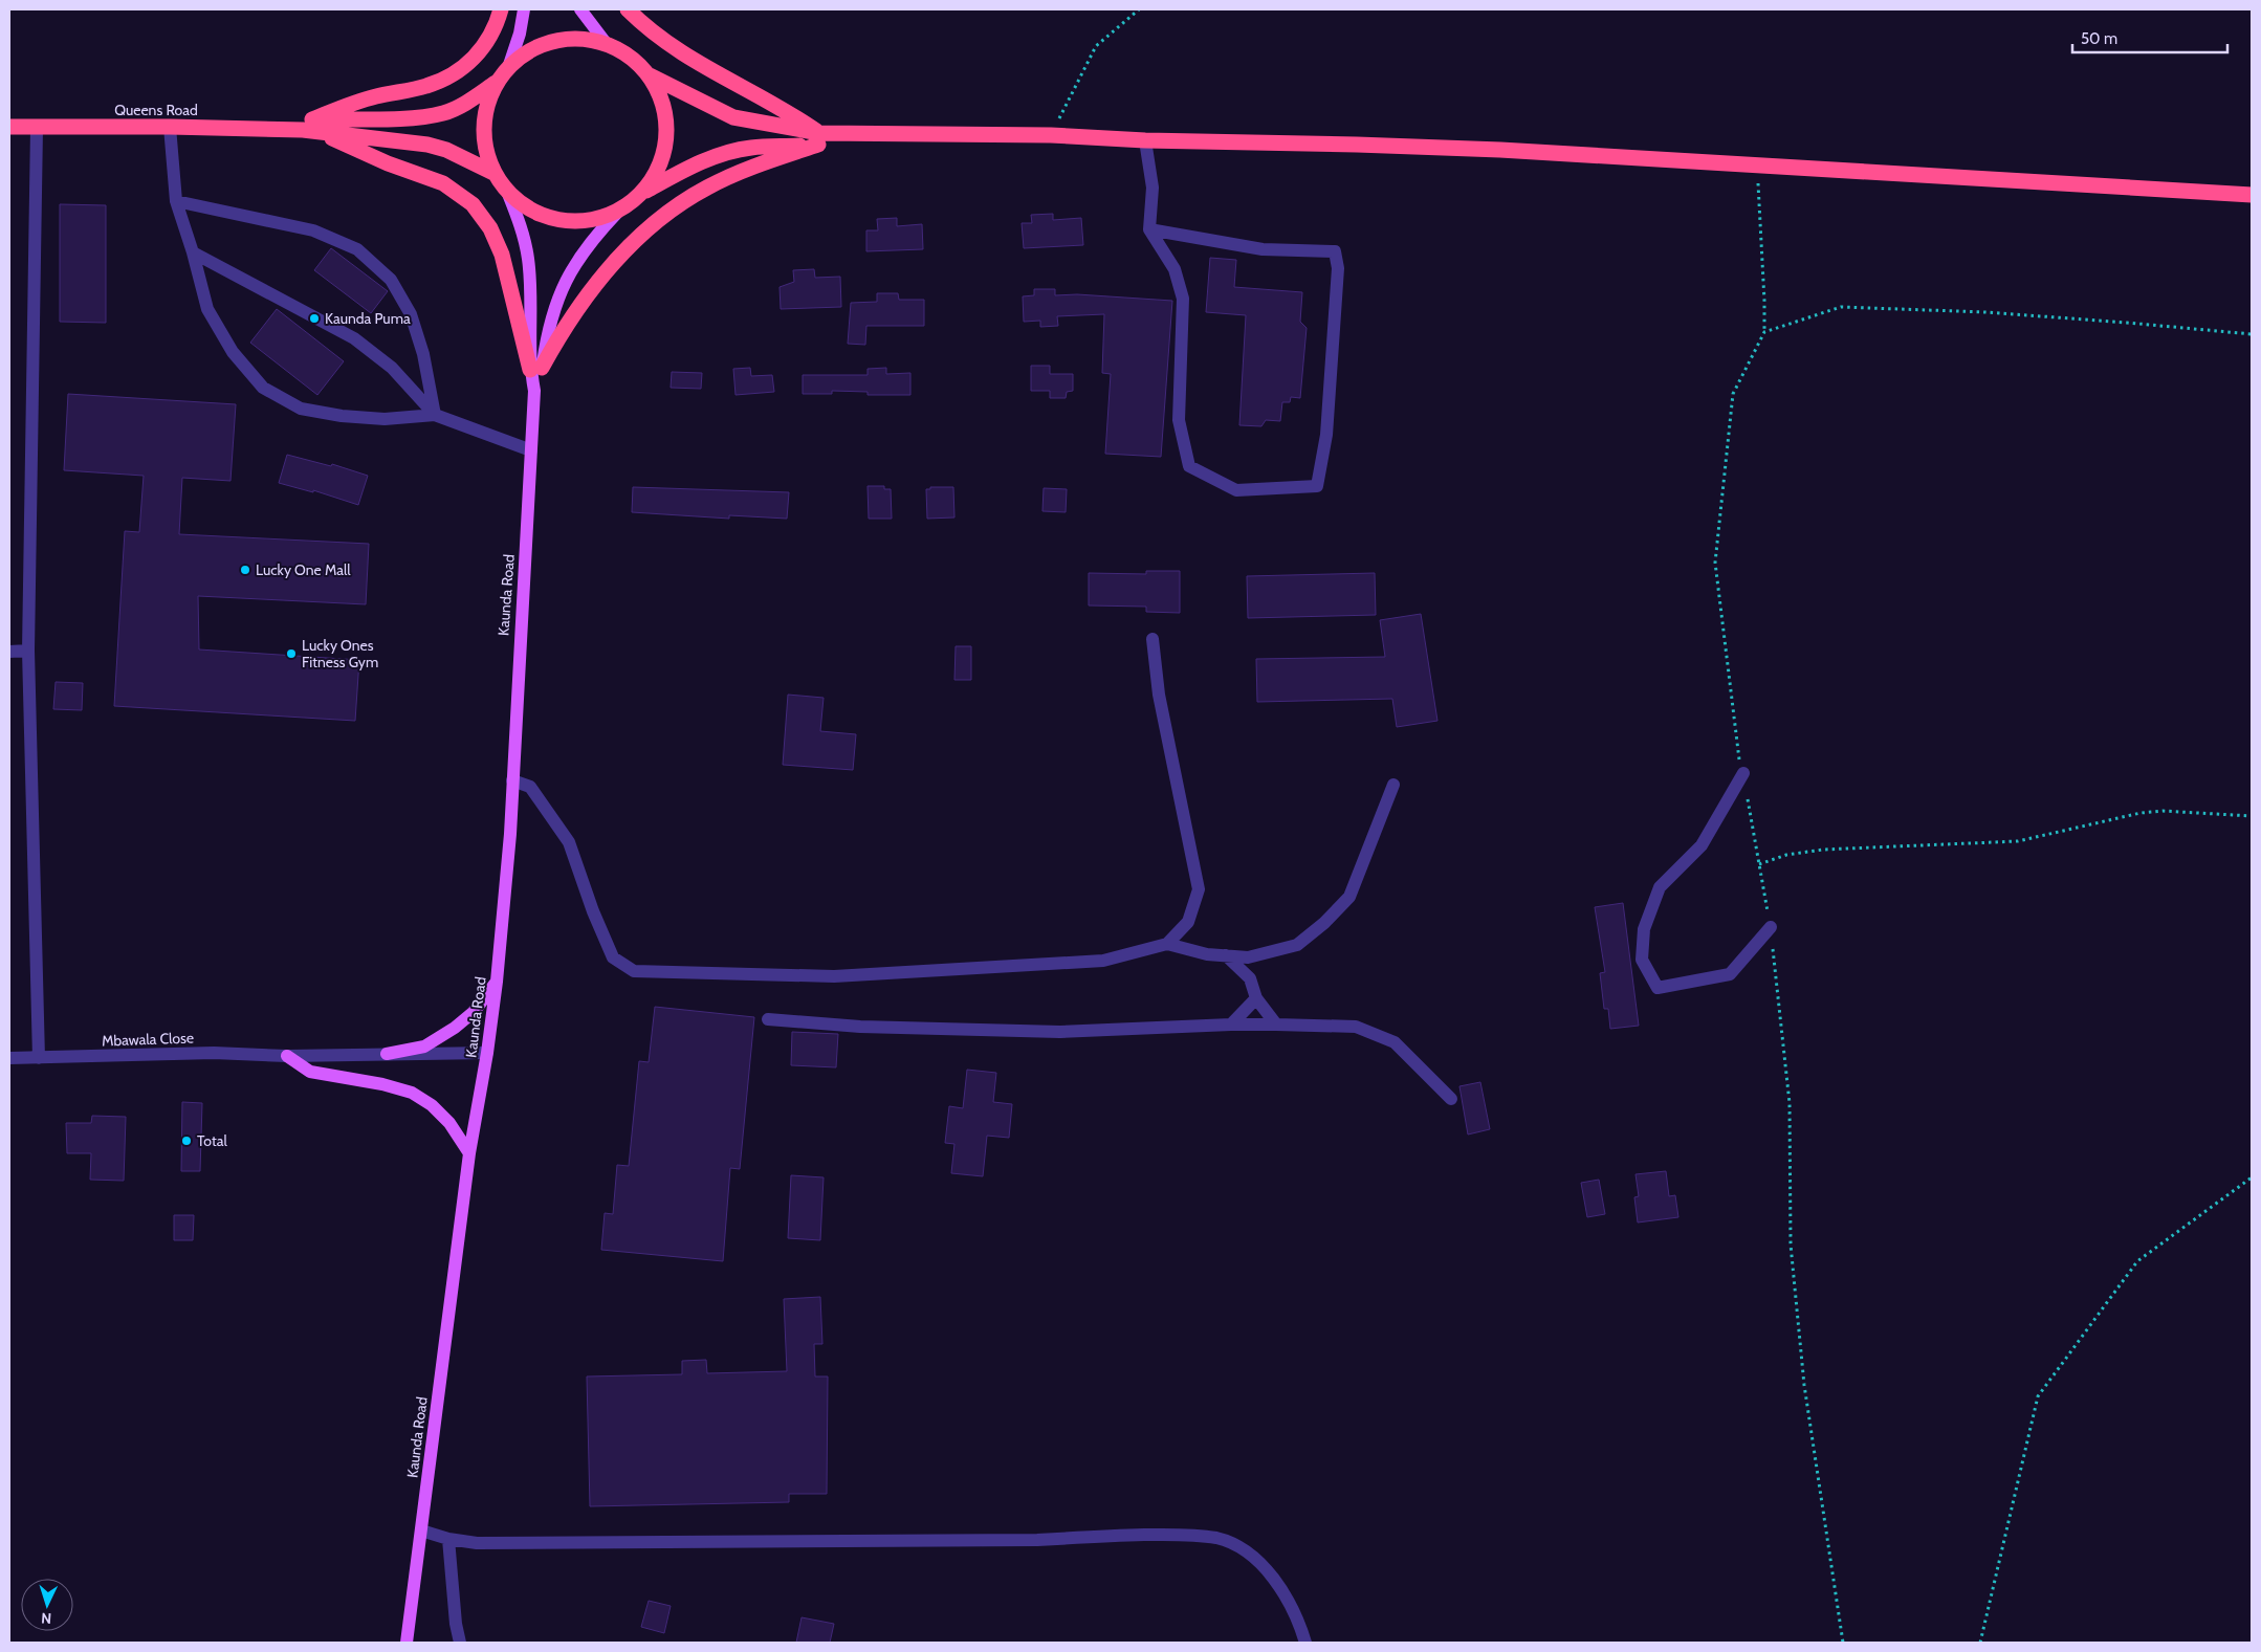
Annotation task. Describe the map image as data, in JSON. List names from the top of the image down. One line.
{"streets":{"highway":["Queens Road"],"main road":["Kaunda Road"],"street":["Mbawala Close"]},"crossings":[["Kaunda Road","Mbawala Close"]],"places":["Kaunda Puma","Lucky One Mall","Lucky Ones Fitness Gym","Total"],"scale_bar":"50 m","north":"bottom"}
